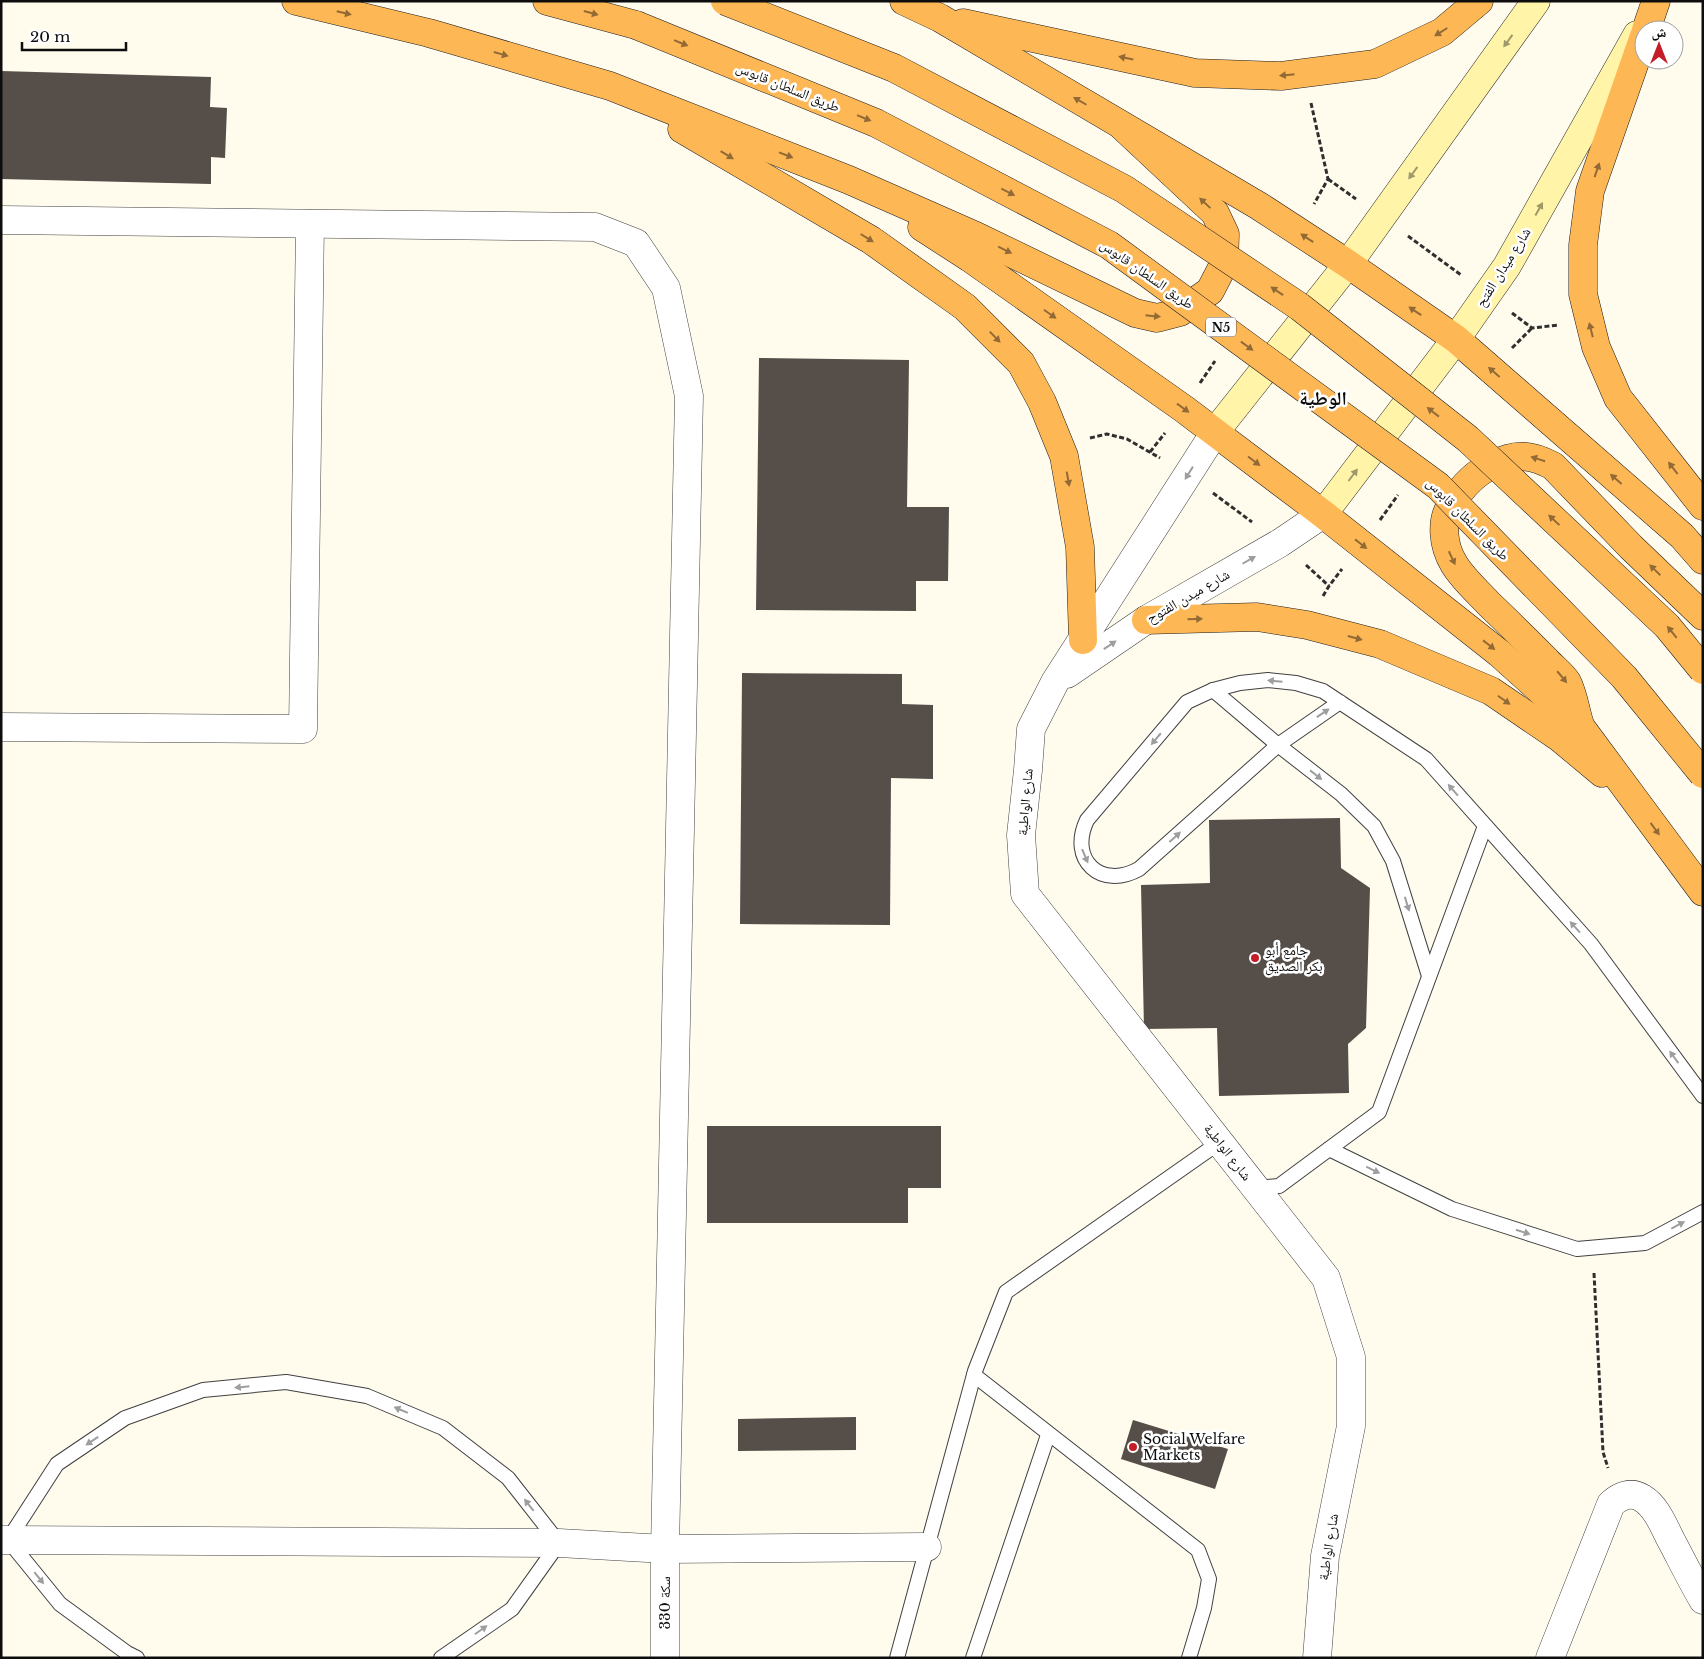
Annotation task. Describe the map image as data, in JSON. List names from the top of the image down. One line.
{"streets":{"highway":["طريق السلطان قابوس","N5"],"main road":["شارع ميدان الفتح"],"street":["شارع ميدن الفتوح","شارع الواطية","سكة 330"]},"crossings":[["شارع ميدان الفتح","شارع ميدن الفتوح"],["شارع ميدن الفتوح","شارع الواطية"]],"one_way":["شارع ميدن الفتوح"],"districts":["الوطية"],"places":["جامع أبو بكر الصديق","Social Welfare Markets"],"scale_bar":"20 m","north":"top"}
